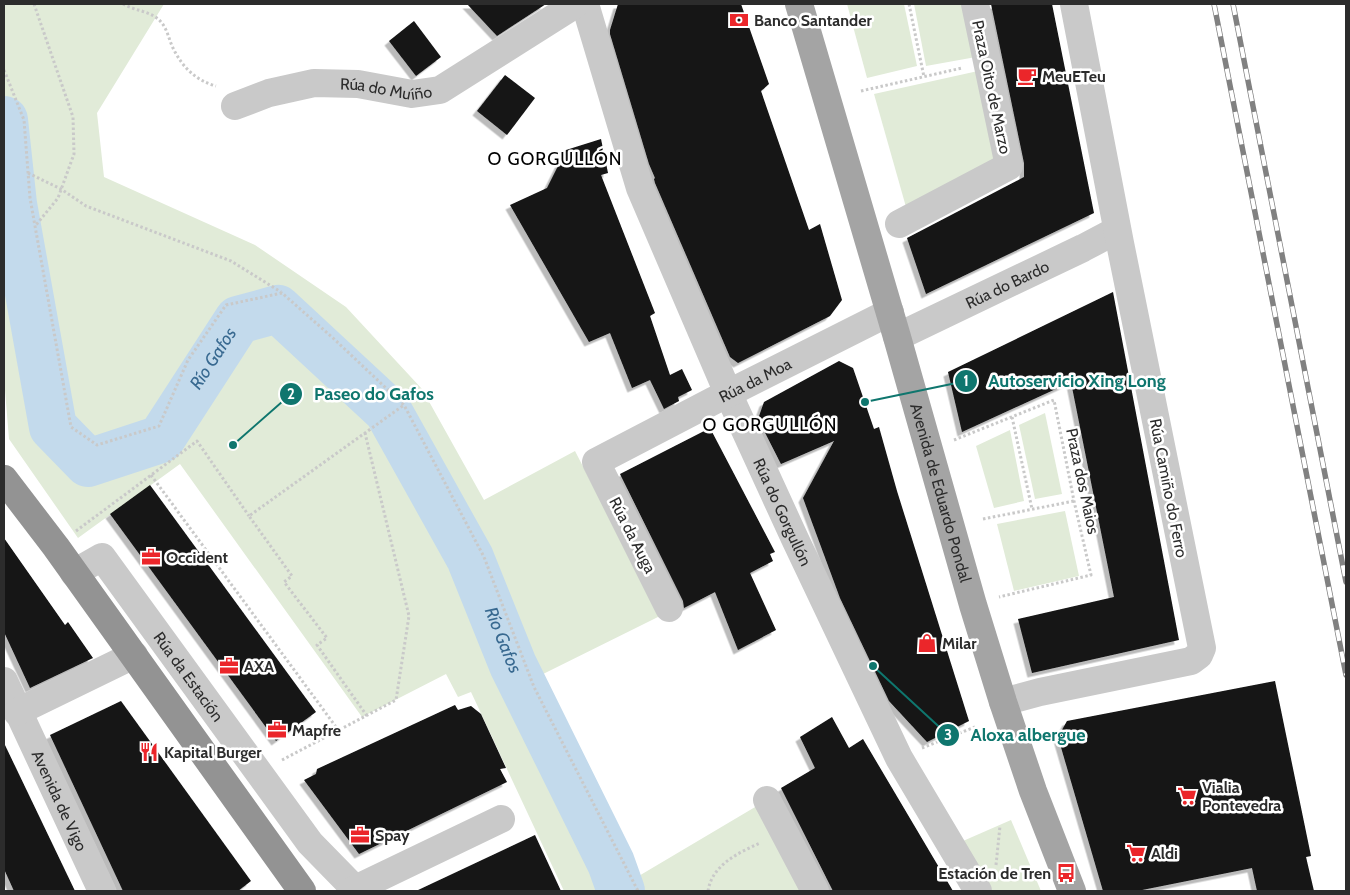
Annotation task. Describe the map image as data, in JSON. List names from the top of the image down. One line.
{"streets":{"highway":["Rúa da Estación"],"main road":["Avenida de Eduardo Pondal"],"street":["Rúa do Muíño","Praza Oito de Marzo","Rúa do Bardo","Rúa da Moa","Rúa Camiño do Ferro","Rúa do Gorgullón","Rúa da Auga","Avenida de Vigo"],"path":["Praza dos Maios"]},"crossings":[["Rúa do Bardo","Rúa da Moa"],["Rúa do Bardo","Rúa Camiño do Ferro"],["Rúa do Bardo","Avenida de Eduardo Pondal"],["Rúa da Moa","Avenida de Eduardo Pondal"],["Rúa da Moa","Rúa do Gorgullón"],["Rúa da Moa","Rúa da Auga"],["Rúa Camiño do Ferro","Avenida de Eduardo Pondal"]],"districts":["O GORGULLÓN","O GORGULLÓN"],"water":["Río Gafos"],"places":{"bank":["Banco Santander"],"cafe":["MeuETeu"],"other":["Autoservicio Xing Long","Paseo do Gafos","Aloxa albergue"],"office":["Occident","AXA","Mapfre","Spay"],"shop":["Milar"],"restaurant":["Kapital Burger"],"supermarket":["Vialia Pontevedra","Aldi"],"bus stop":["Estación de Tren"]}}
